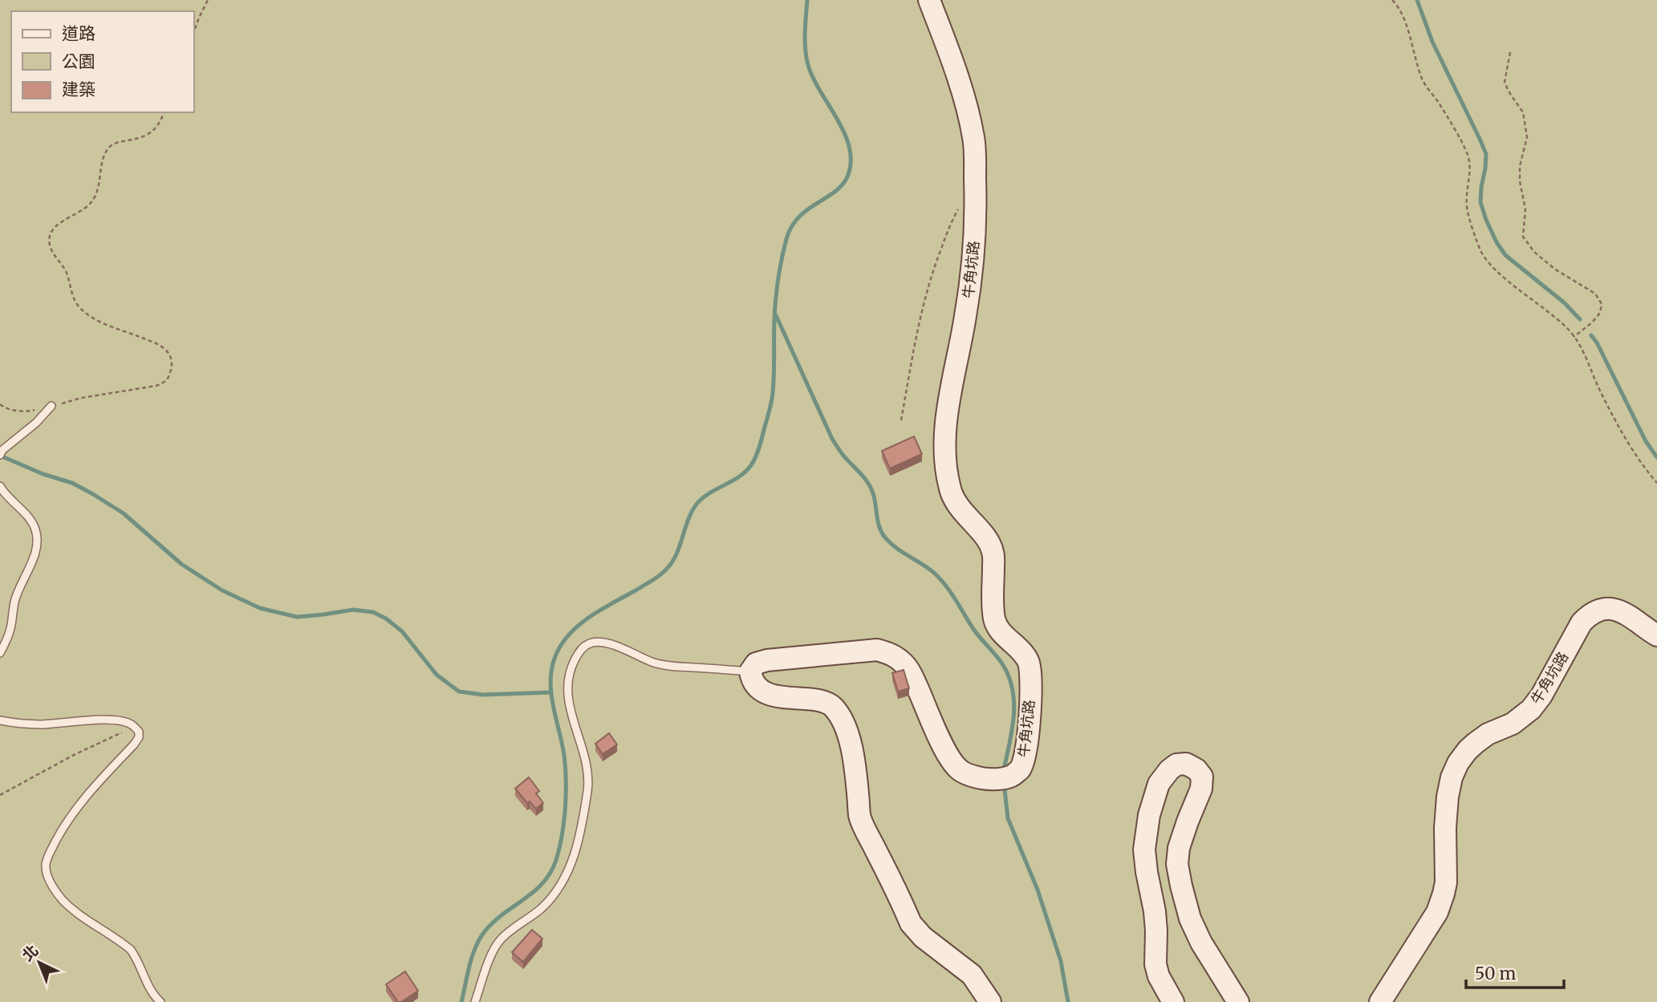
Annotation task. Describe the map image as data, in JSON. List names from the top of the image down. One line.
{"streets":{"street":["牛角坑路"]},"legend":["道路","公園","建築"],"scale_bar":"50 m","north":"top left"}
